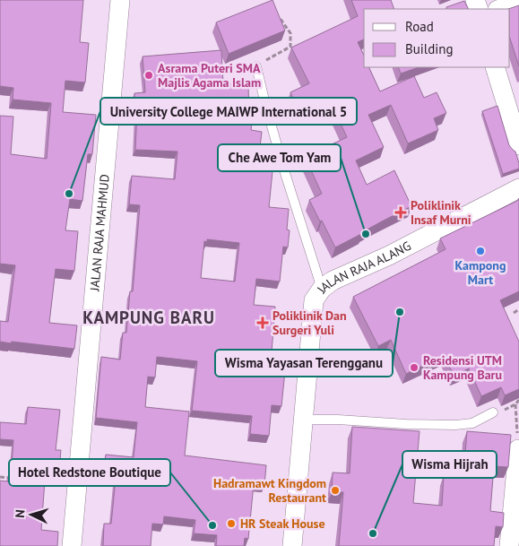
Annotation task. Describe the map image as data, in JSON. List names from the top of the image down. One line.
{"streets":{"street":["JALAN RAJA MAHMUD","JALAN RAJA ALANG"]},"districts":["KAMPUNG BARU"],"places":{"other":["Asrama Puteri SMA Majlis Agama Islam","University College MAIWP International 5","Che Awe Tom Yam","Kampong Mart","Wisma Yayasan Terengganu","Residensi UTM Kampung Baru","Hadramawt Kingdom Restaurant","HR Steak House","Hotel Redstone Boutique","Wisma Hijrah"],"health":["Poliklinik Insaf Murni","Poliklinik Dan Surgeri Yuli"]},"legend":["Road","Building"],"north":"left"}
